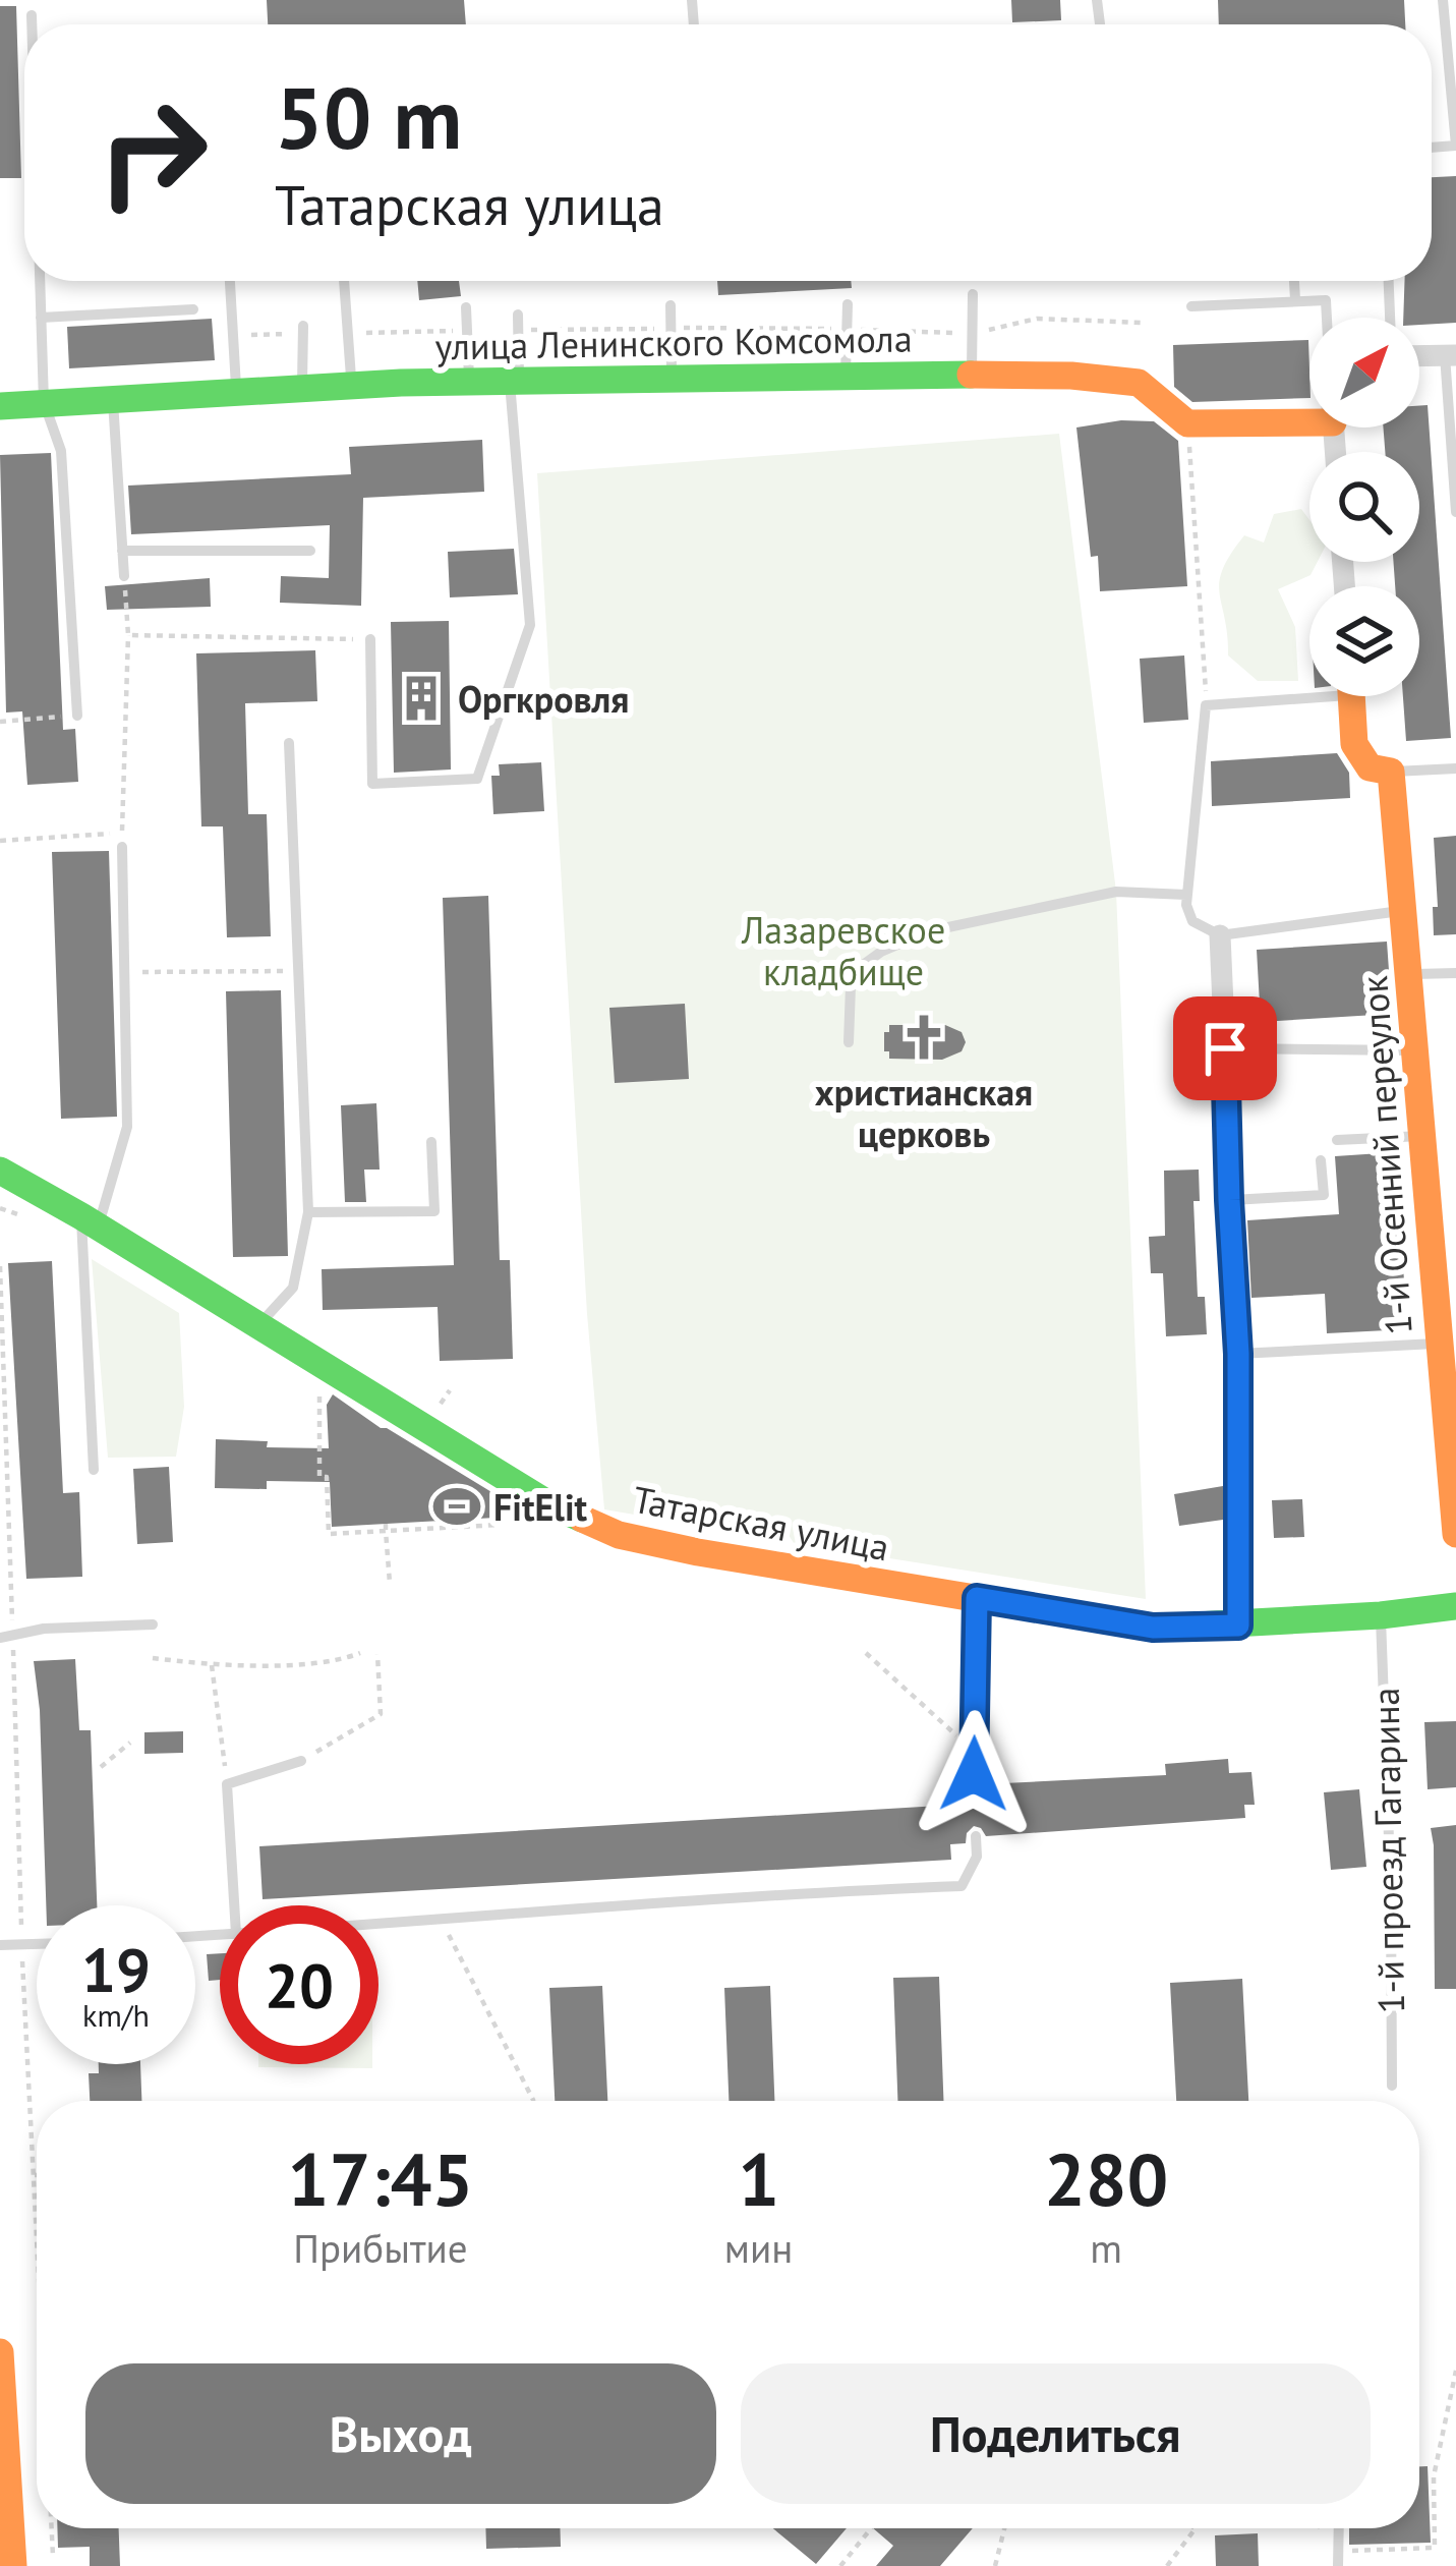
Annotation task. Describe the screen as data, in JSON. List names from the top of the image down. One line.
{"streets":{"street":["улица Ленинского Комсомола","1-й Осенний переулок","Татарская улица"],"lane":["1-й проезд Гагарина"]},"crossings":[["Татарская улица","1-й проезд Гагарина"]],"parks":["Лазаревское кладбище"],"places":{"building":["Оргкровля"],"church":["христианская церковь"],"sports":["FitElit"]},"north":"top right","page":{"turn":["50 m","Татарская улица"],"speed":"19 km/h","limit":"20","eta":["17:45","Прибытие","1","мин","280","m"],"buttons":["Выход","Поделиться"]}}
